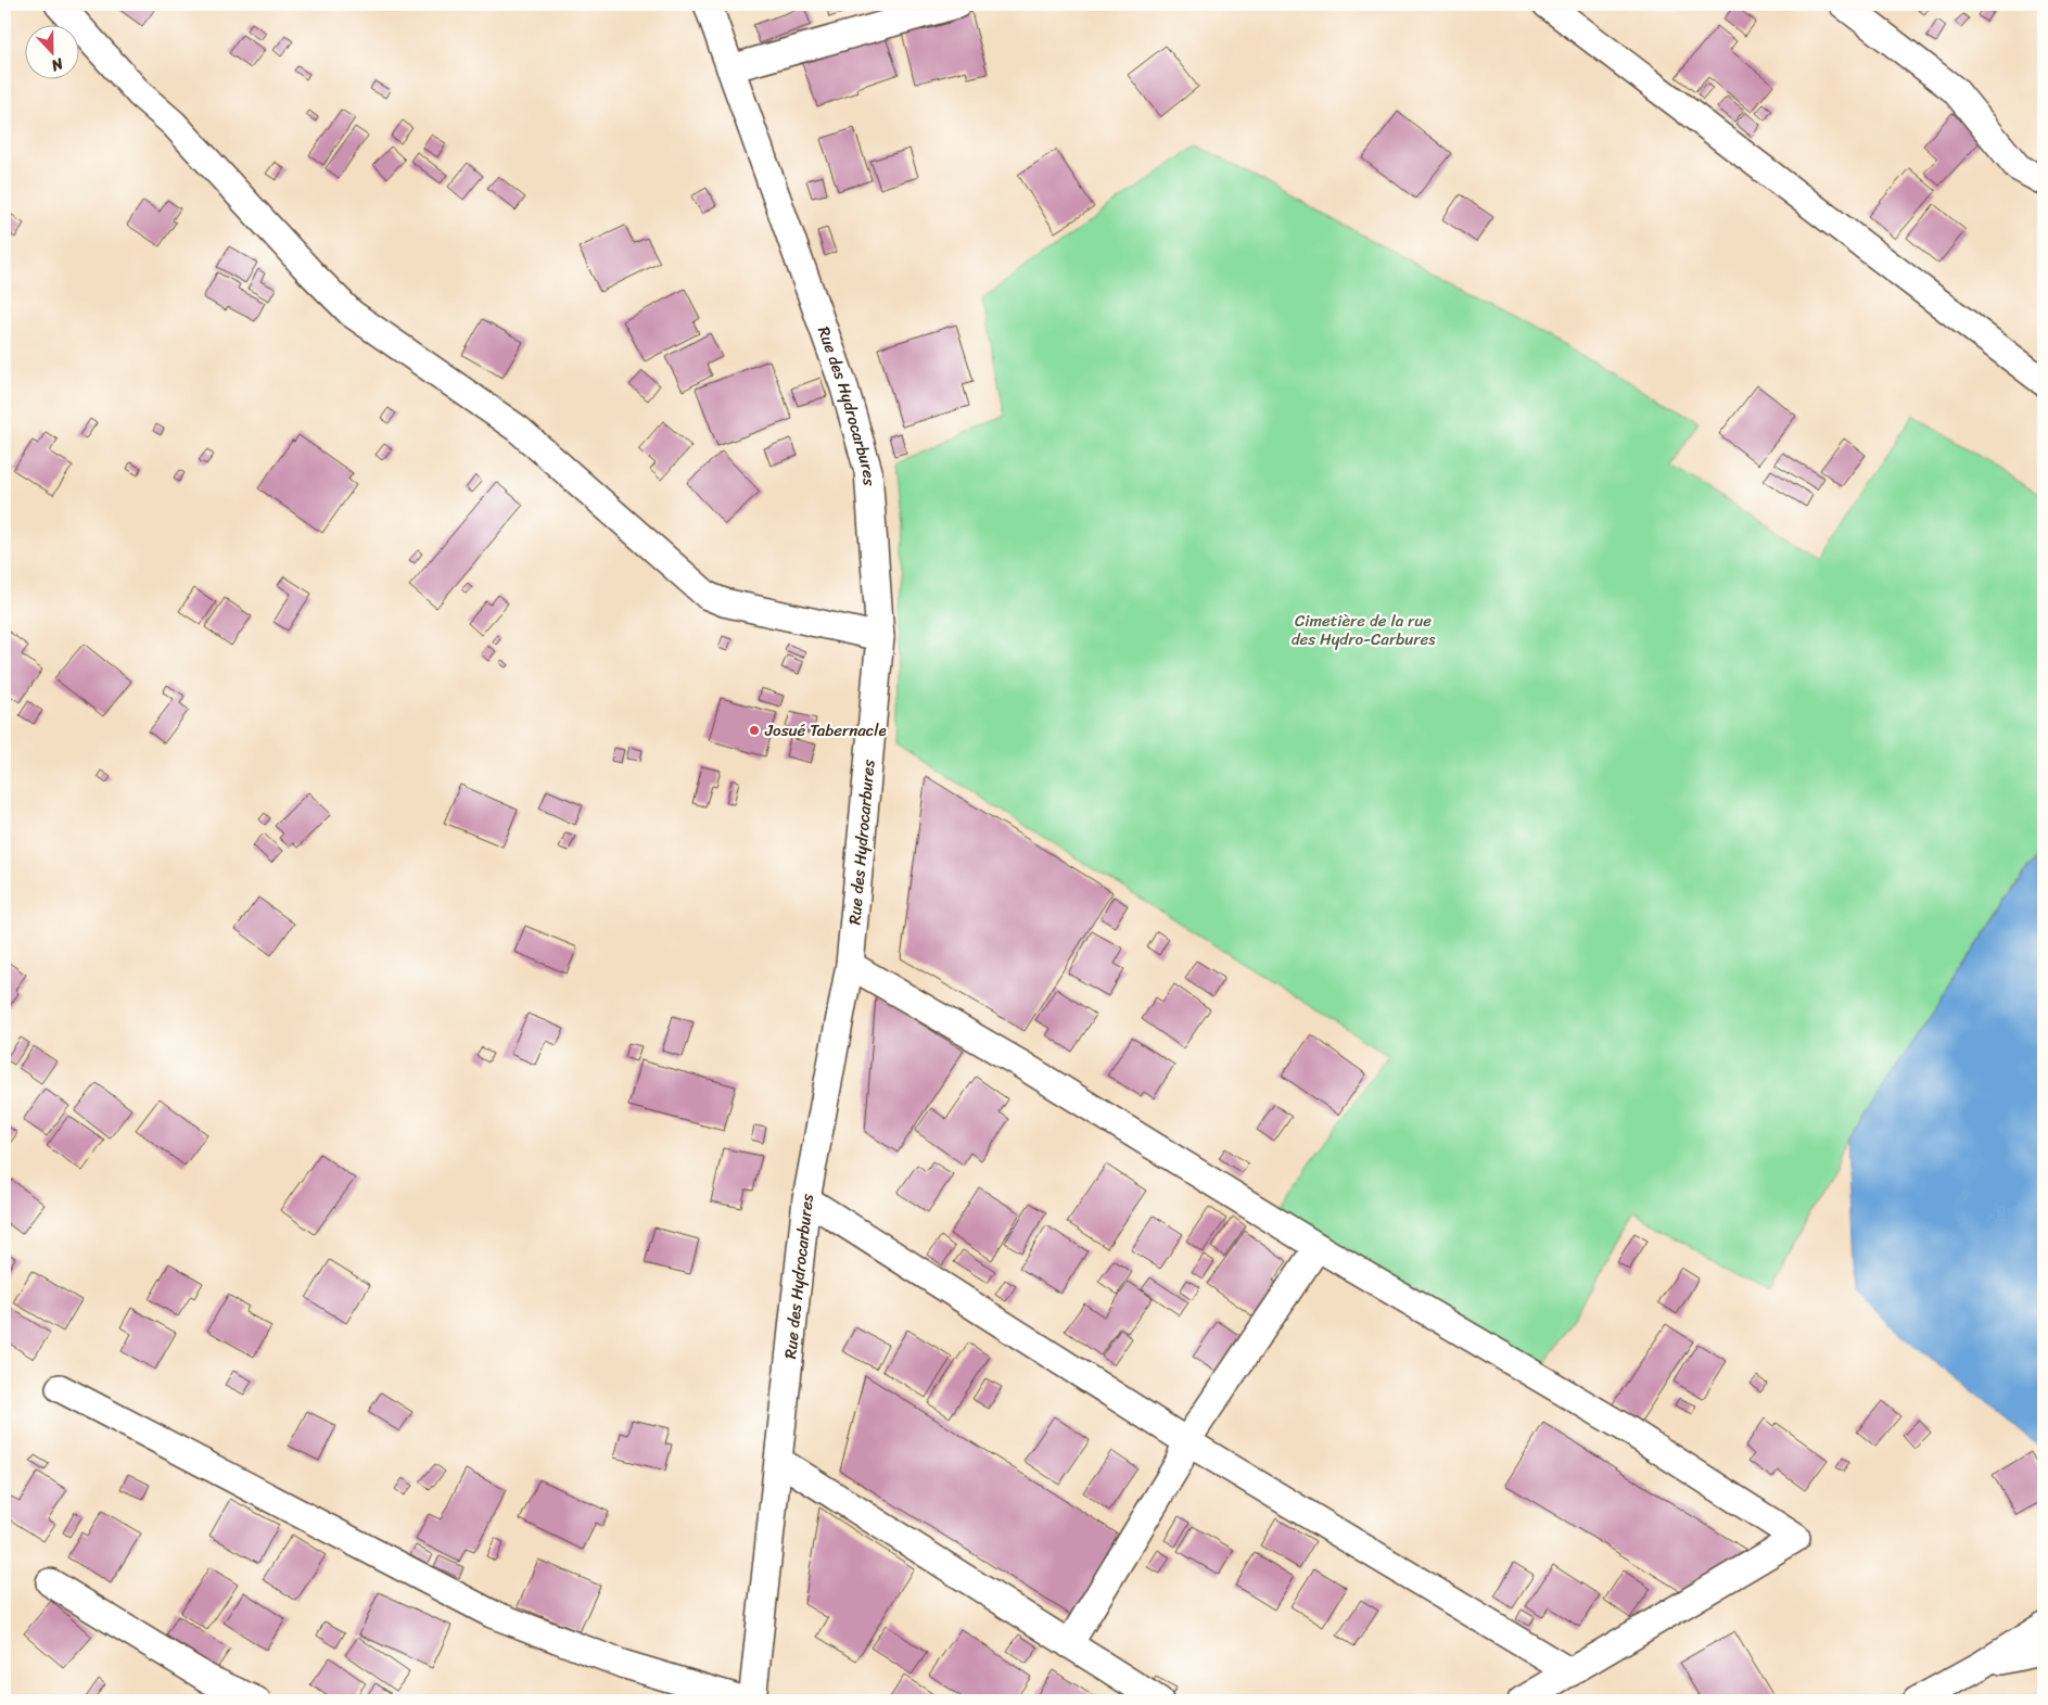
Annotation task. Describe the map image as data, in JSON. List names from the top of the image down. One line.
{"streets":{"street":["Rue des Hydrocarbures"]},"parks":["Cimetière de la rue des Hydro-Carbures"],"places":["Josué Tabernacle"],"north":"bottom"}
